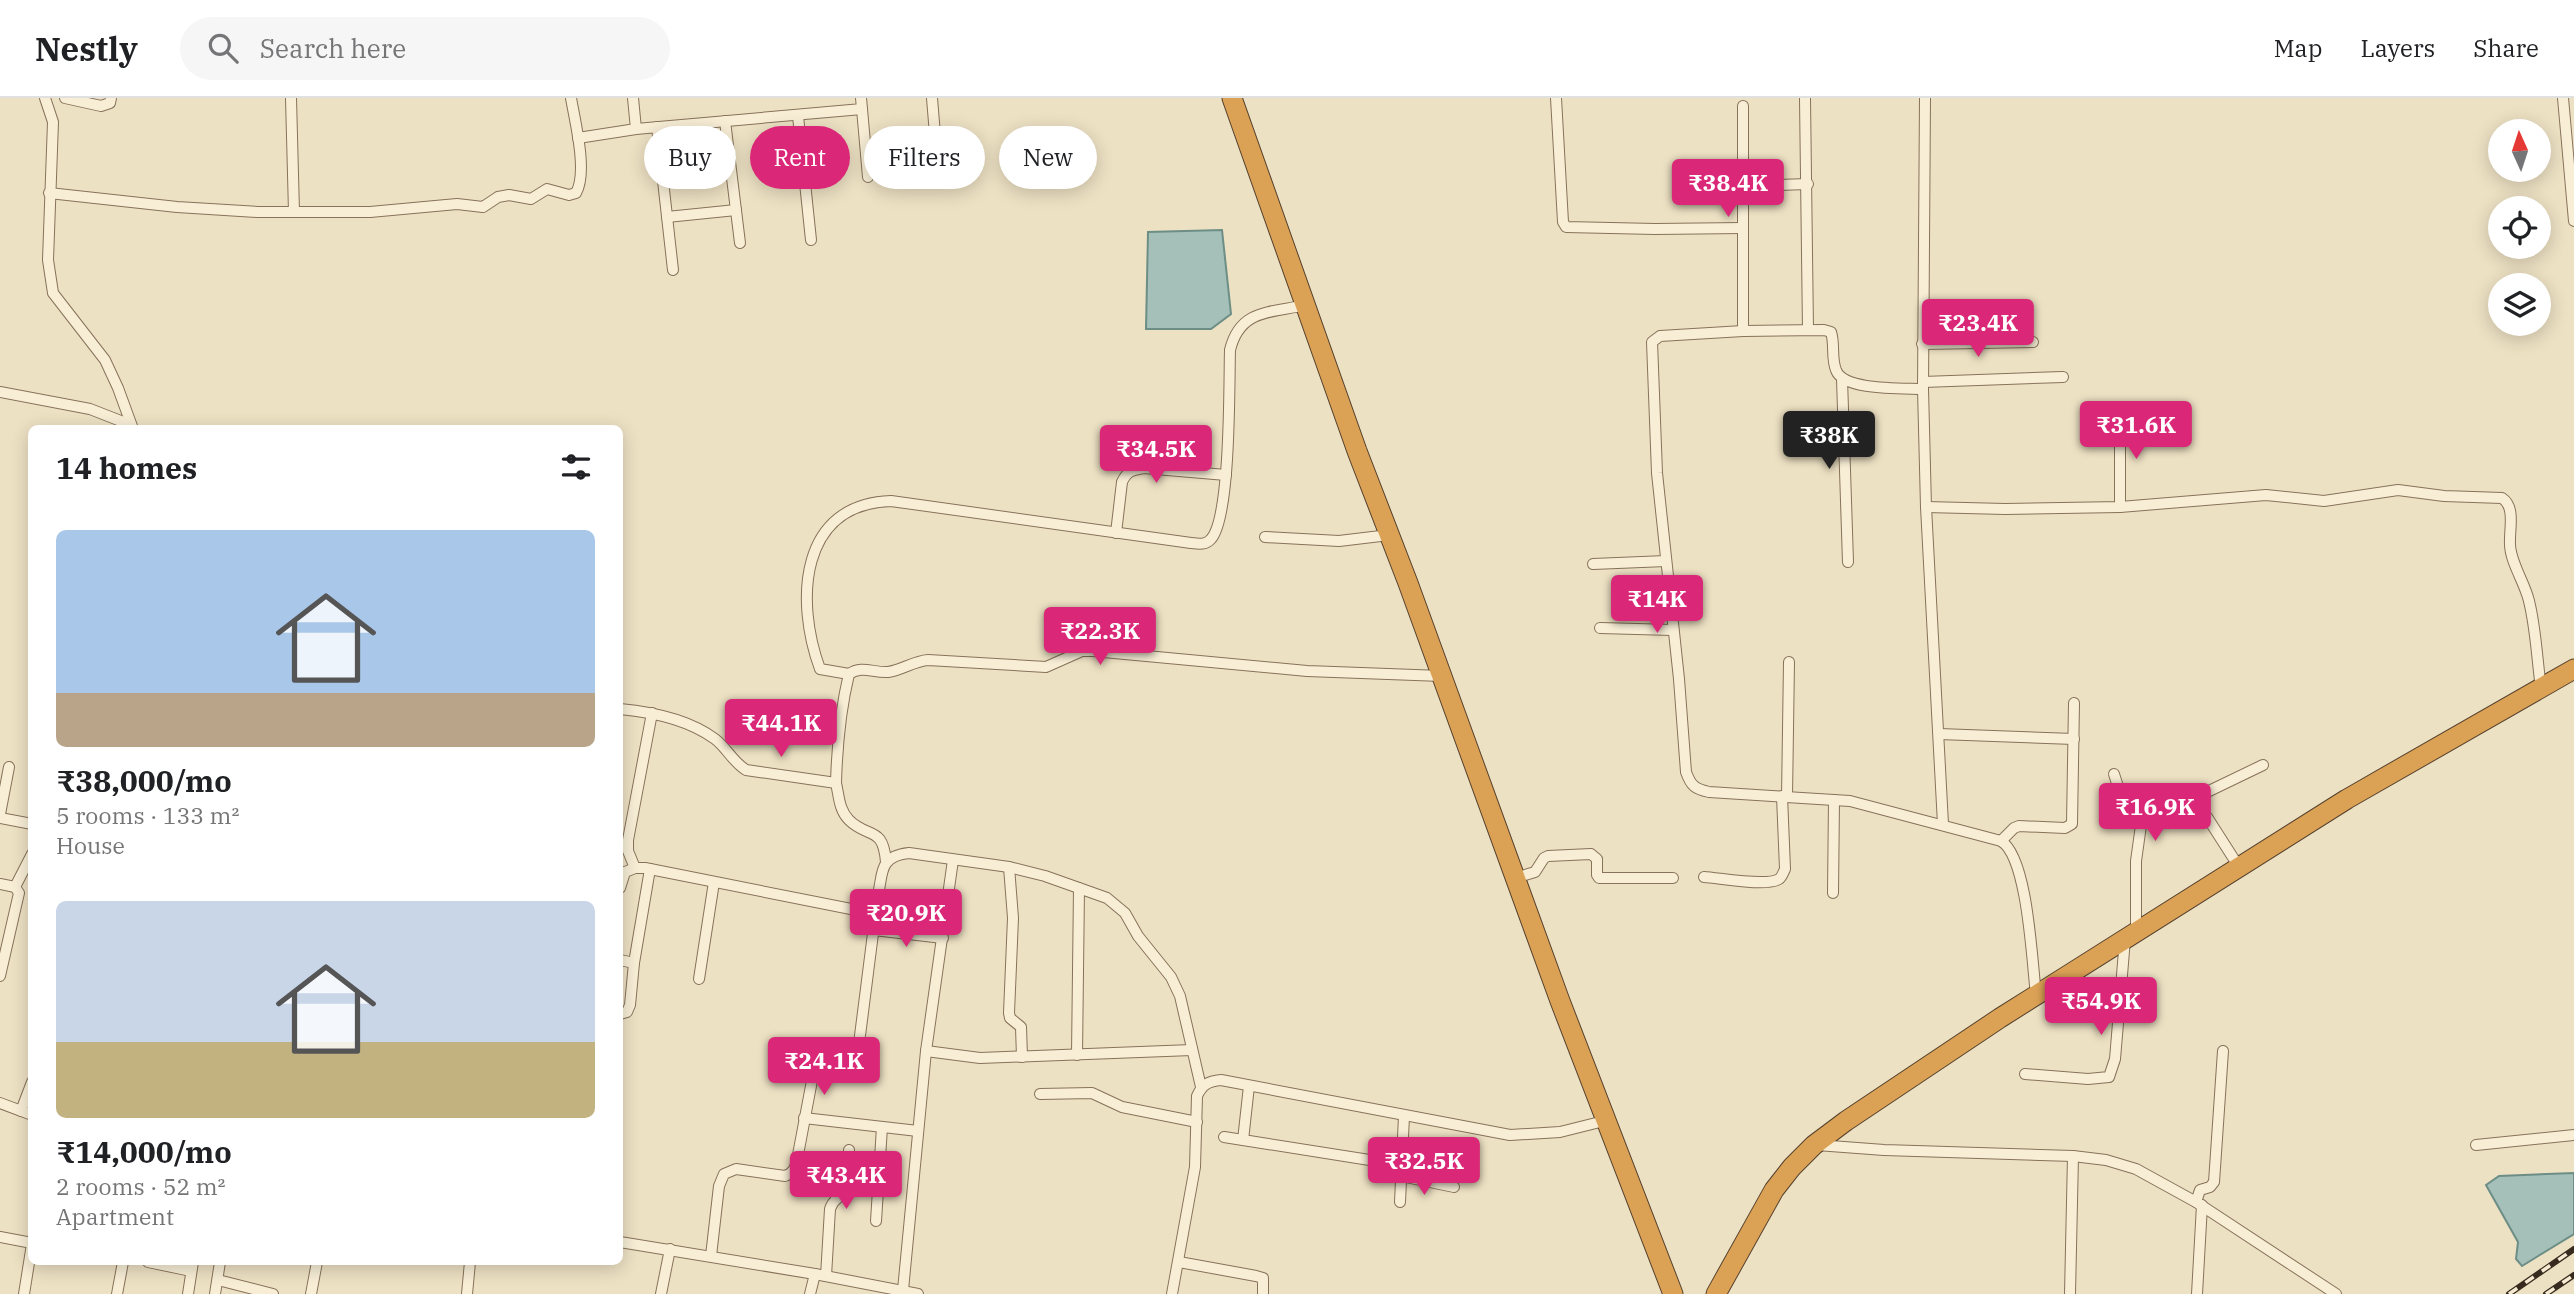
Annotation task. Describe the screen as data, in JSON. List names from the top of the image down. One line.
{"north":"top","page":{"header":"Nestly","search":"Search here","nav":["Map","Layers","Share"],"chip":["Buy","Rent","Filters","New"],"price":["₹38.4K","₹23.4K","₹31.6K","₹38K","₹34.5K","₹14K","₹22.3K","₹44.1K","₹16.9K","₹20.9K","₹54.9K","₹24.1K","₹32.5K","₹43.4K"],"heading":"14 homes","list":[{"name":"₹38,000/mo","note":"5 rooms · 133 m² · House"},{"name":"₹14,000/mo","note":"2 rooms · 52 m² · Apartment"}]}}
